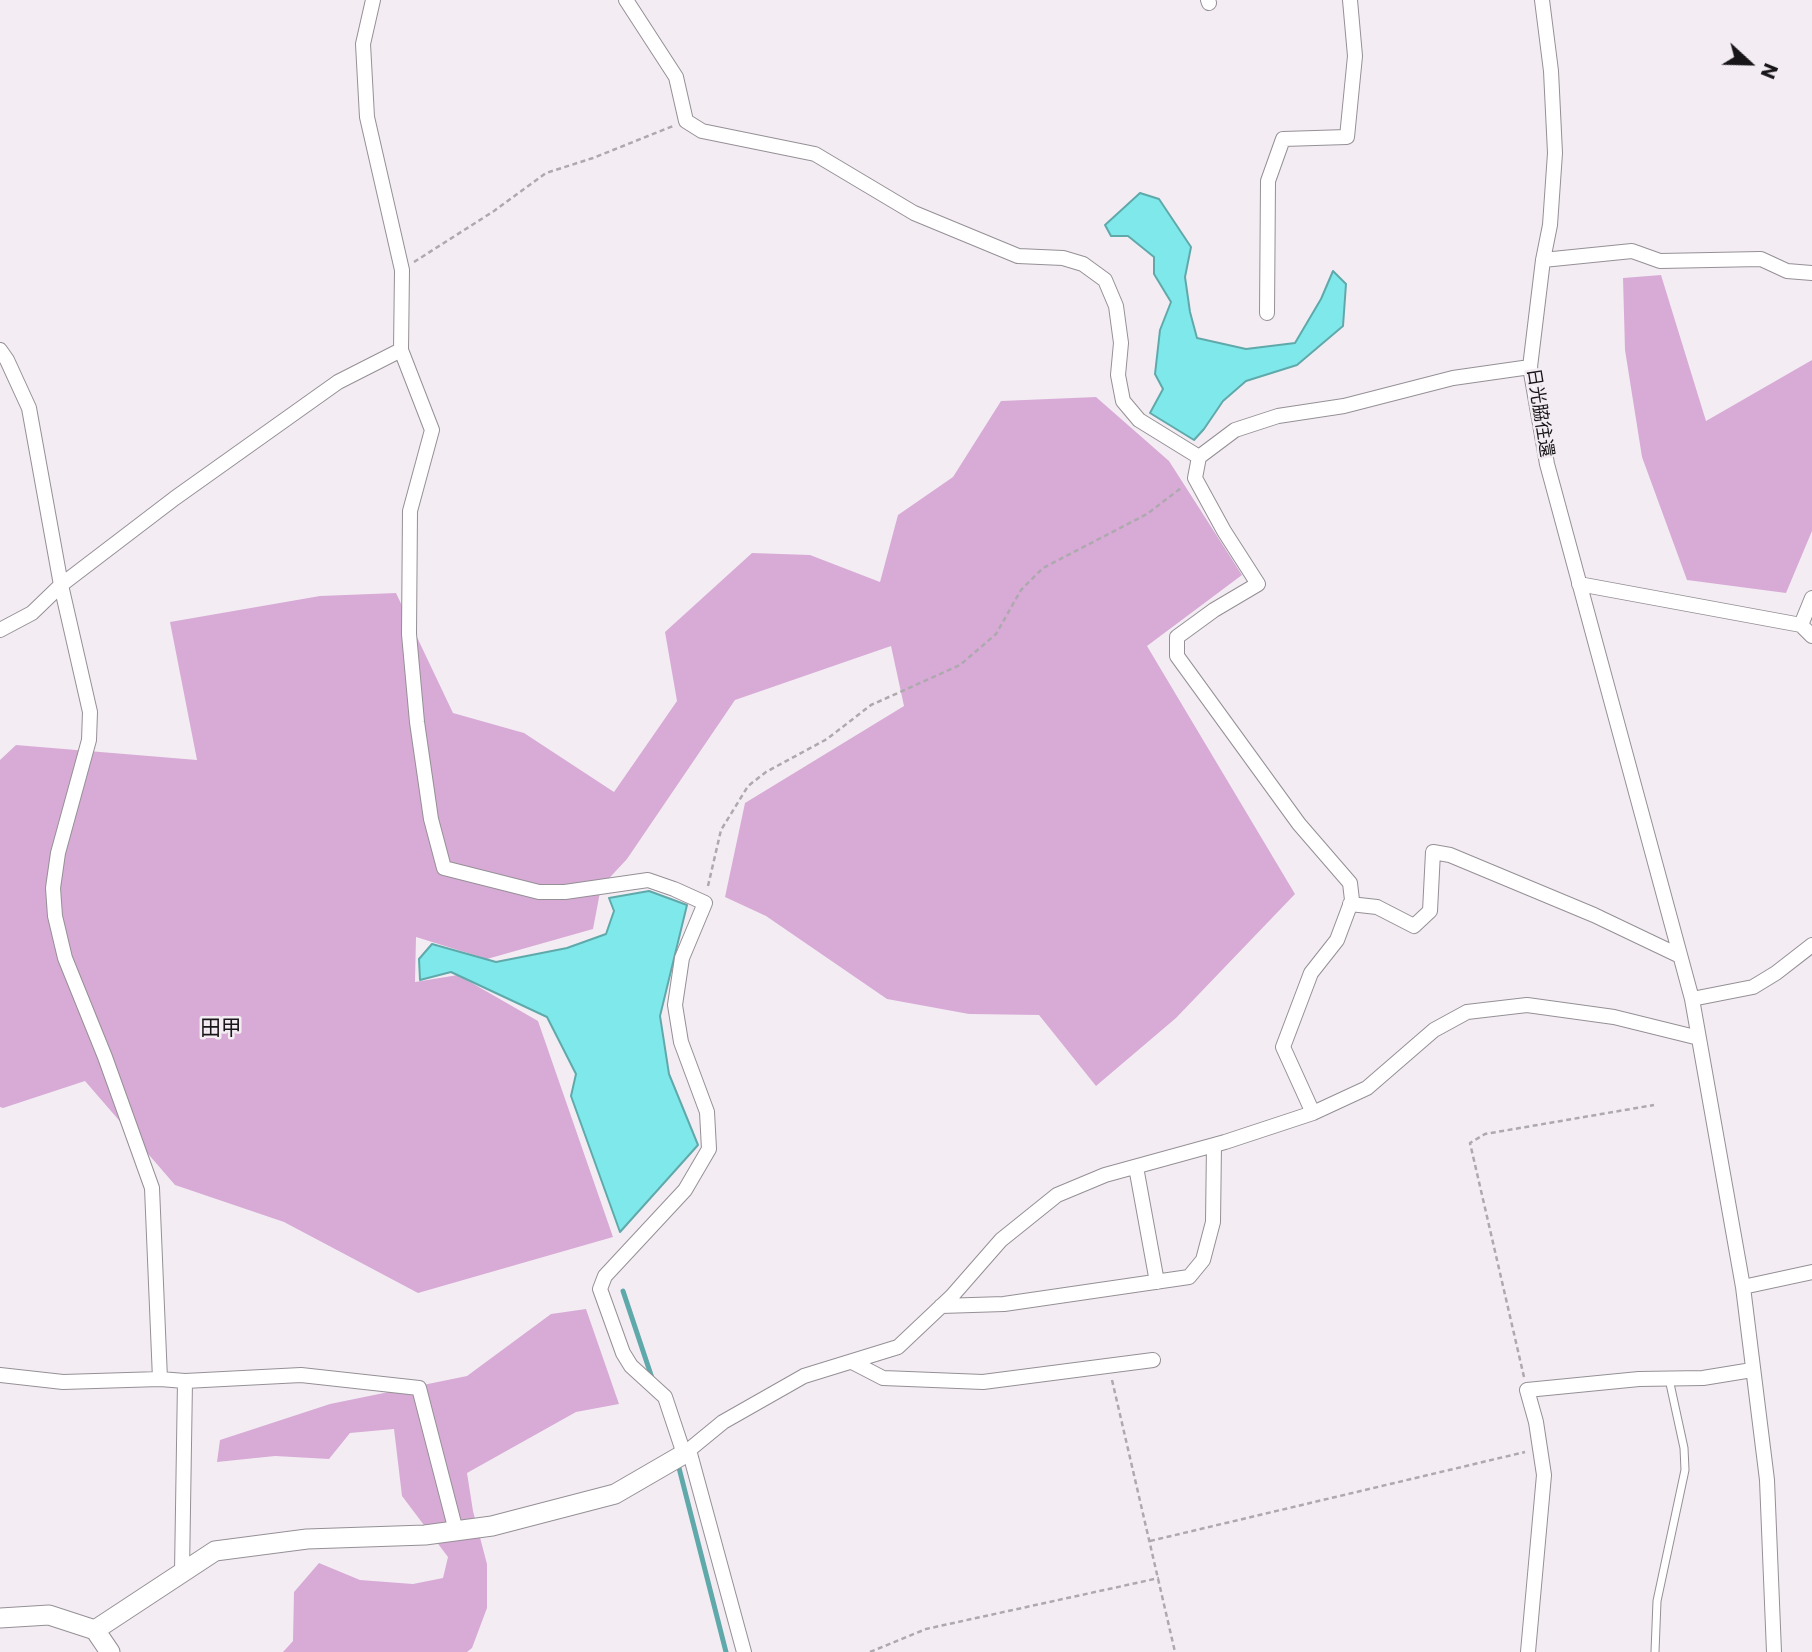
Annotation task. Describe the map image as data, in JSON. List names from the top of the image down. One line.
{"streets":{"street":["日光脇往還"]},"districts":["田甲"],"north":"right"}
